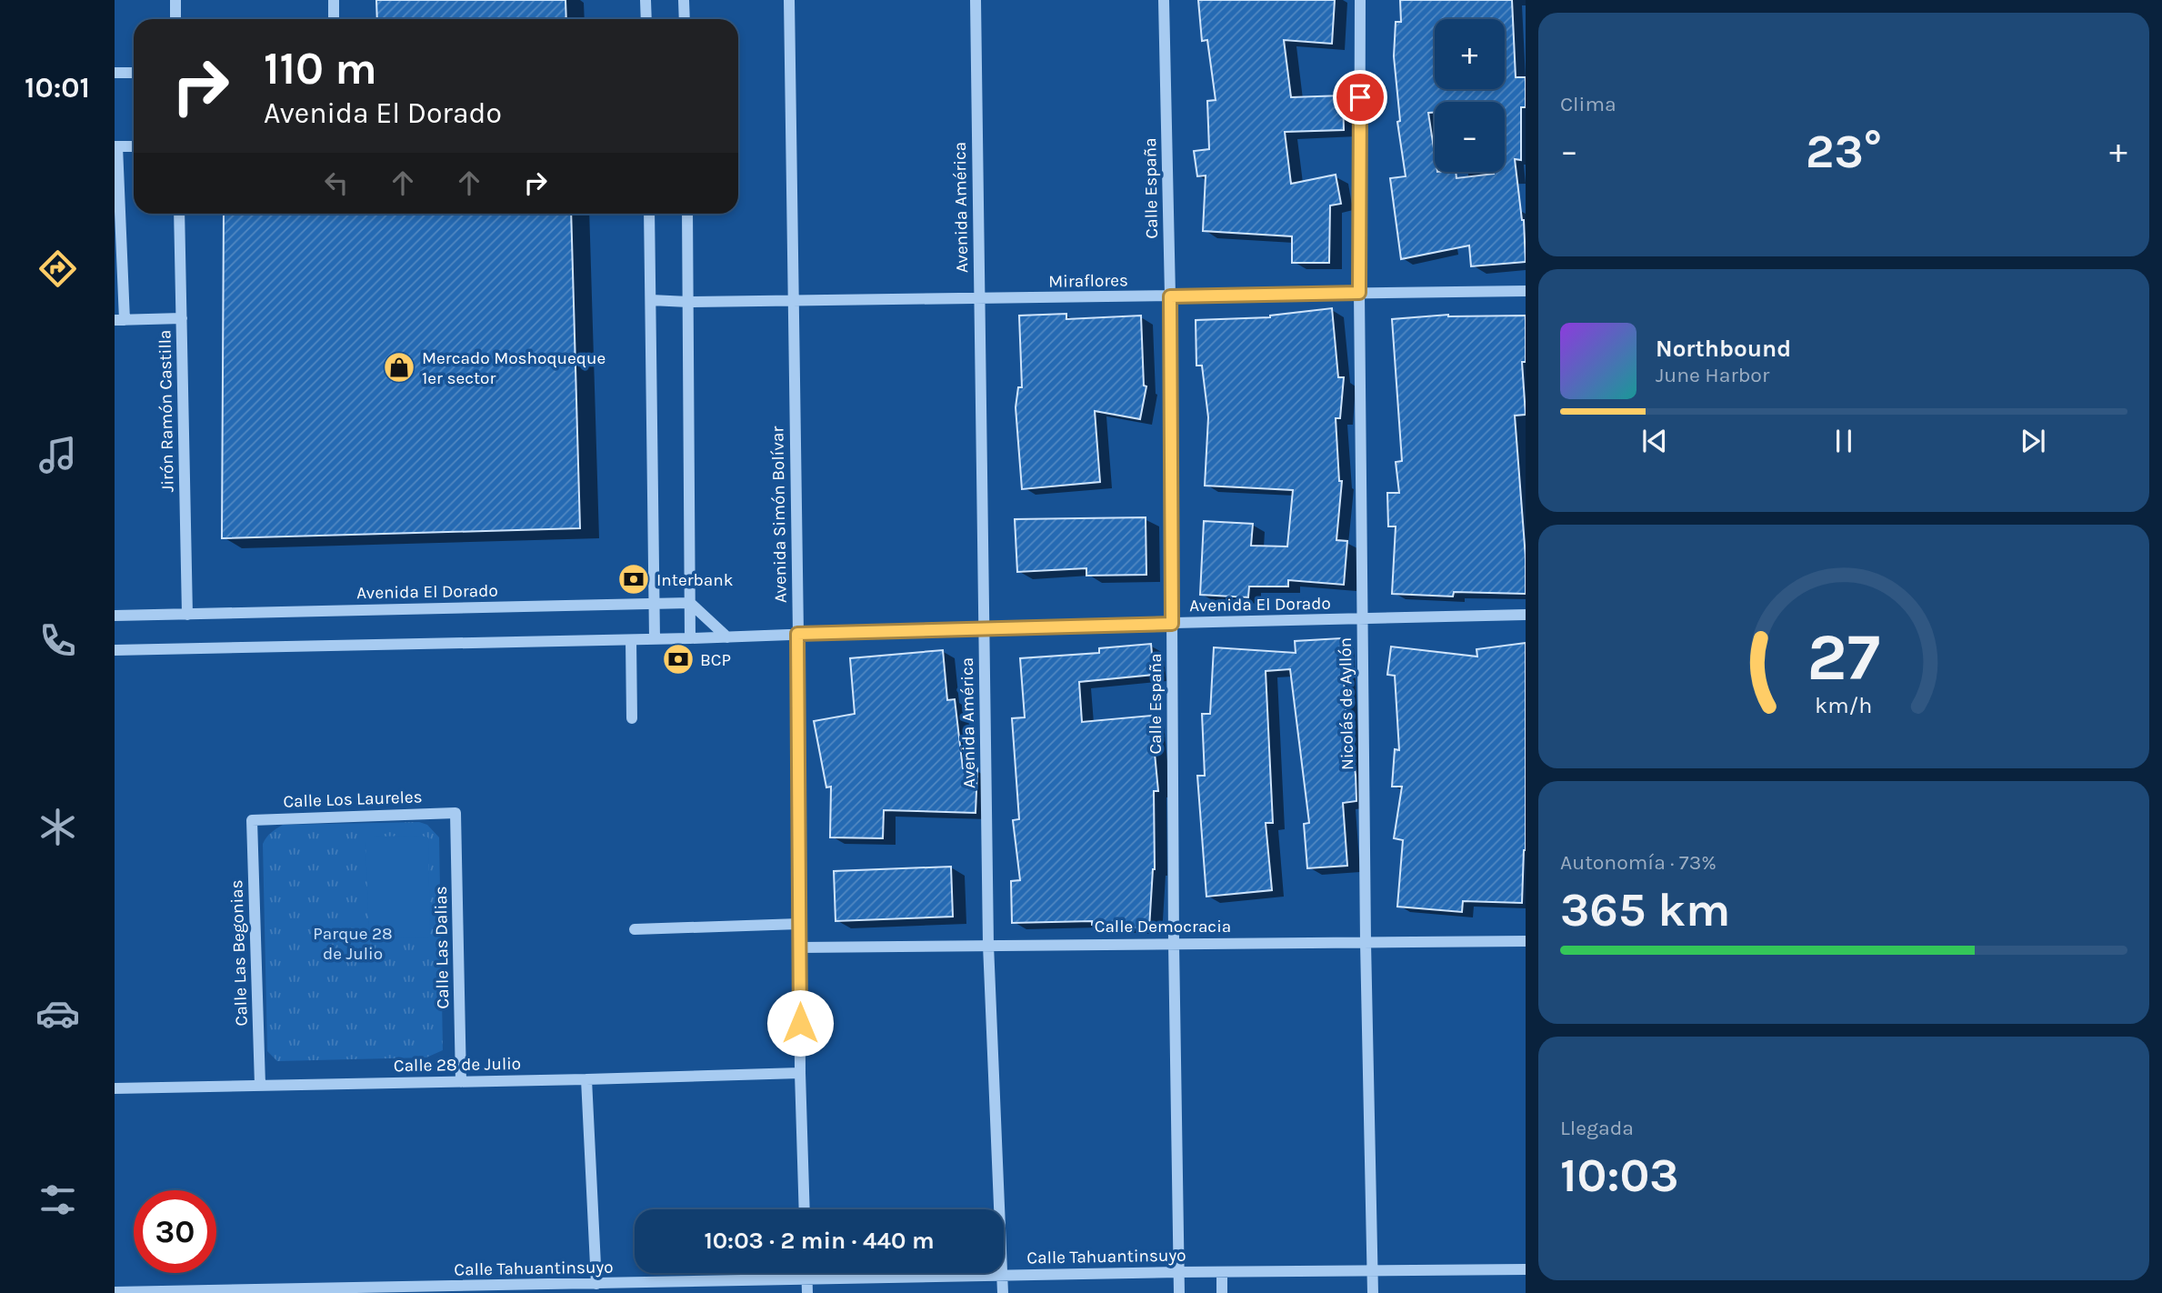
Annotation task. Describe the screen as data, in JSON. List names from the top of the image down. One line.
{"streets":{"street":["Calle España","Avenida América","Miraflores","Jirón Ramón Castilla","Avenida Simón Bolívar","Avenida El Dorado","Nicolás de Ayllón","Calle Los Laureles","Calle Democracia","Calle Las Dalias","Calle Las Begonias","Calle 28 de Julio","Calle Tahuantinsuyo"]},"crossings":[["Calle España","Miraflores"],["Calle España","Avenida El Dorado"],["Calle España","Calle Democracia"],["Calle España","Calle Tahuantinsuyo"],["Avenida América","Miraflores"],["Avenida América","Avenida El Dorado"],["Avenida América","Calle Democracia"],["Avenida América","Calle Tahuantinsuyo"],["Miraflores","Avenida Simón Bolívar"],["Miraflores","Nicolás de Ayllón"],["Jirón Ramón Castilla","Avenida El Dorado"],["Avenida Simón Bolívar","Avenida El Dorado"],["Avenida Simón Bolívar","Calle Democracia"],["Avenida Simón Bolívar","Calle 28 de Julio"],["Avenida El Dorado","Nicolás de Ayllón"],["Nicolás de Ayllón","Calle Democracia"],["Nicolás de Ayllón","Calle Tahuantinsuyo"],["Calle Los Laureles","Calle Las Dalias"],["Calle Los Laureles","Calle Las Begonias"],["Calle Las Dalias","Calle 28 de Julio"],["Calle Las Begonias","Calle 28 de Julio"]],"parks":["Parque 28 de Julio"],"places":{"shop":["Mercado Moshoqueque 1er sector"],"bank":["Interbank","BCP"]},"page":{"tabs":"10:01","tile":["Clima",["Autonomía · 73%","365 km"],["Llegada","10:03"]],"map_buttons":["+","−"],"turn":["110 m","Avenida El Dorado"],"heat":["−","23°","+"],"song":["Northbound","June Harbor"],"limit":"30","trip":"10:03 · 2 min · 440 m","gauge":["27","km/h"]}}
